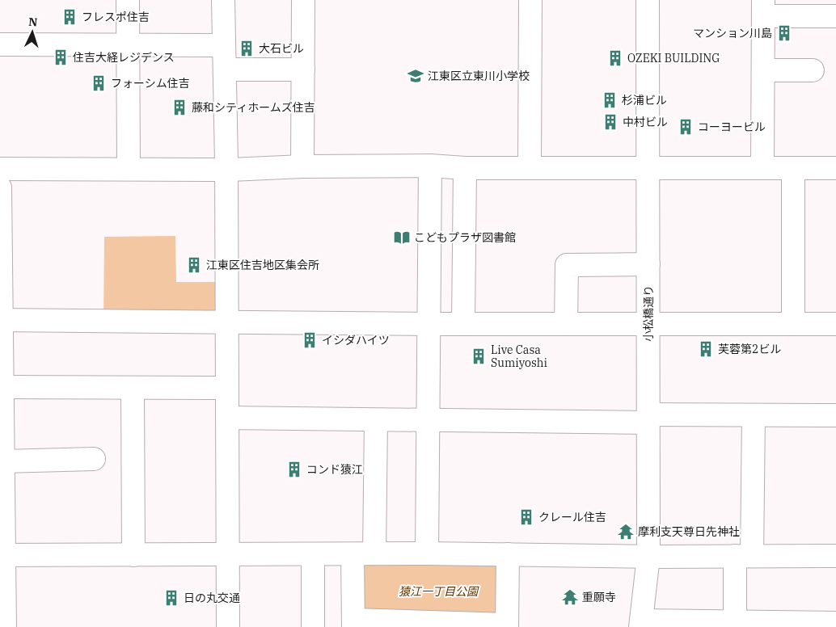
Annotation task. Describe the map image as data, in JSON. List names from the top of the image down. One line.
{"streets":{"street":["小松橋通り"]},"parks":["猿江一丁目公園"],"places":{"building":["フレスポ住吉","マンション川島","大石ビル","住吉大経レジデンス","OZEKI BUILDING","フォーシム住吉","杉浦ビル","藤和シティホームズ住吉","中村ビル","コーヨービル","江東区住吉地区集会所","イシダハイツ","芙蓉第2ビル","Live Casa Sumiyoshi","コンド猿江","クレール住吉","日の丸交通"],"school or university":["江東区立東川小学校"],"library":["こどもプラザ図書館"],"temple":["摩利支天尊日先神社","重願寺"]},"north":"top"}
